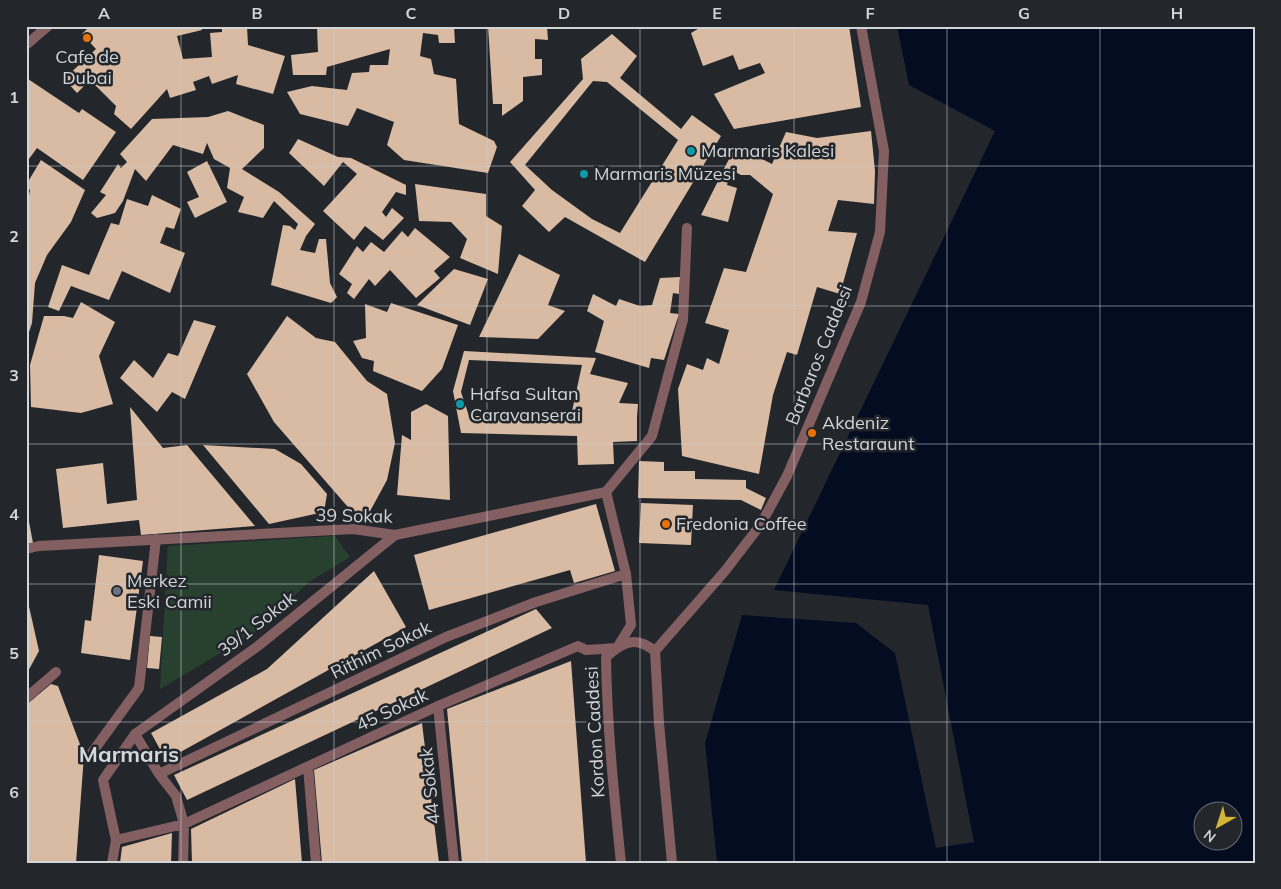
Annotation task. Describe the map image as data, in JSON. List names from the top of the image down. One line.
{"streets":{"street":["Barbaros Caddesi","39 Sokak","39/1 Sokak","Rithim Sokak","45 Sokak","Kordon Caddesi","44 Sokak"]},"crossings":[["Barbaros Caddesi","Kordon Caddesi"],["39 Sokak","39/1 Sokak"],["39/1 Sokak","45 Sokak"],["45 Sokak","Kordon Caddesi"],["45 Sokak","44 Sokak"]],"districts":["Marmaris"],"places":["Cafe de Dubai","Marmaris Kalesi","Marmaris Müzesi","Hafsa Sultan Caravanserai","Akdeniz Restaraunt","Fredonia Coffee","Merkez Eski Camii"],"north":"bottom left","grid":{"columns":["A","B","C","D","E","F","G","H"],"rows":["1","2","3","4","5","6"]}}
